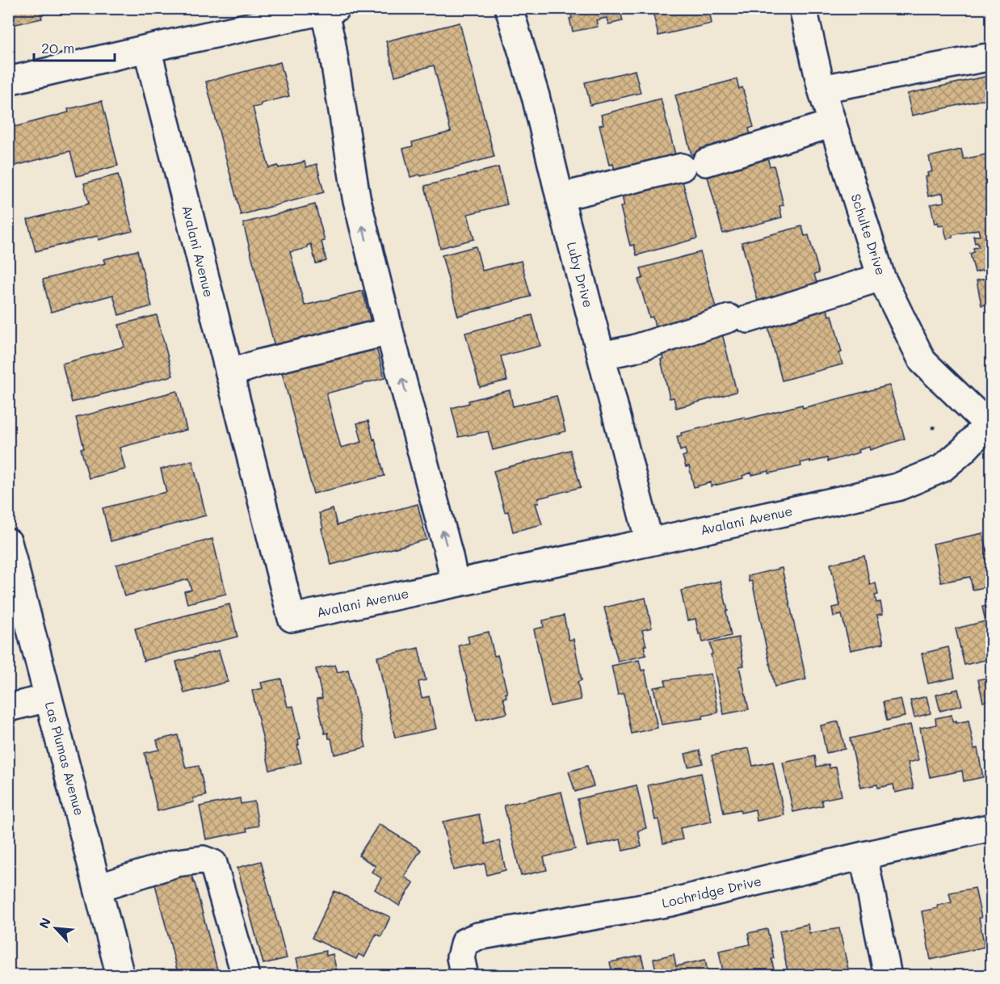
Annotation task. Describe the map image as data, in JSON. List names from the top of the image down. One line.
{"streets":{"street":["Schulte Drive","Avalani Avenue","Luby Drive","Las Plumas Avenue","Lochridge Drive"]},"crossings":[["Schulte Drive","Avalani Avenue"],["Avalani Avenue","Luby Drive"]],"scale_bar":"20 m","north":"top left"}
